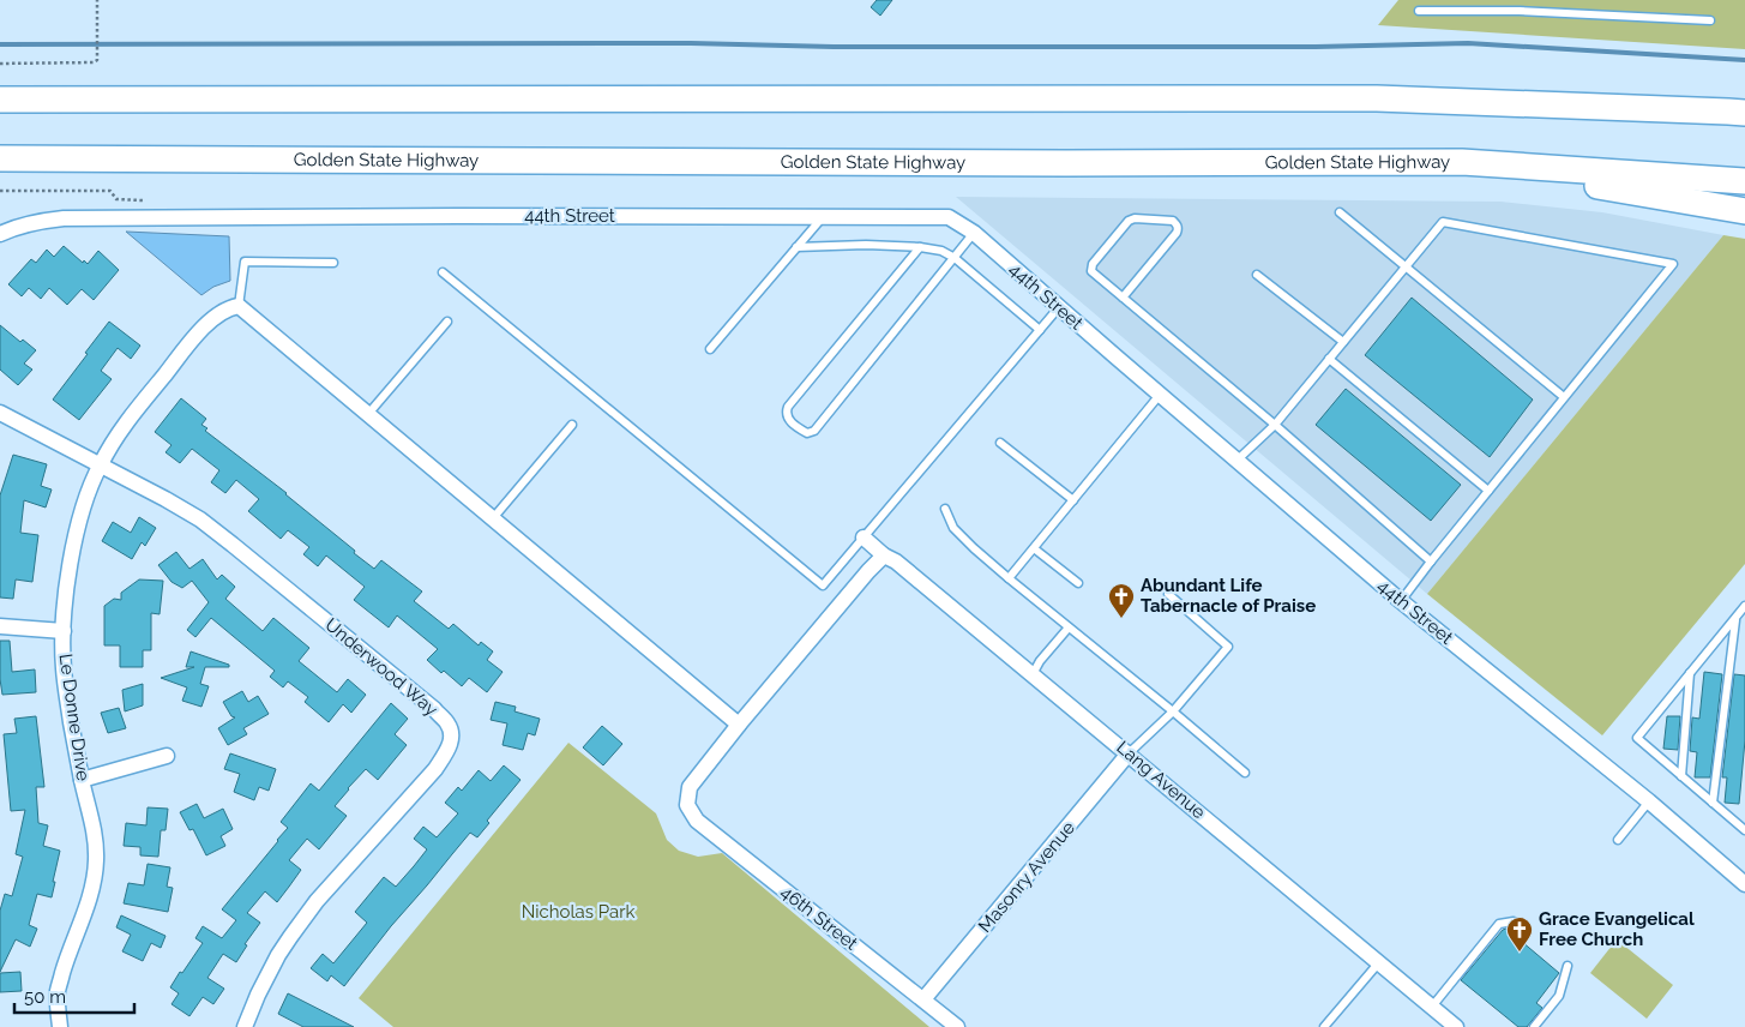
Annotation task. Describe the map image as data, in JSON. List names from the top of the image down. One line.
{"streets":{"highway":["Golden State Highway"],"street":["44th Street","Underwood Way","Le Donne Drive","Lang Avenue","Masonry Avenue","46th Street"]},"crossings":[["Underwood Way","Le Donne Drive"],["Lang Avenue","Masonry Avenue"],["Masonry Avenue","46th Street"]],"parks":["Nicholas Park"],"places":{"church":["Abundant Life Tabernacle of Praise","Grace Evangelical Free Church"]},"scale_bar":"50 m"}
